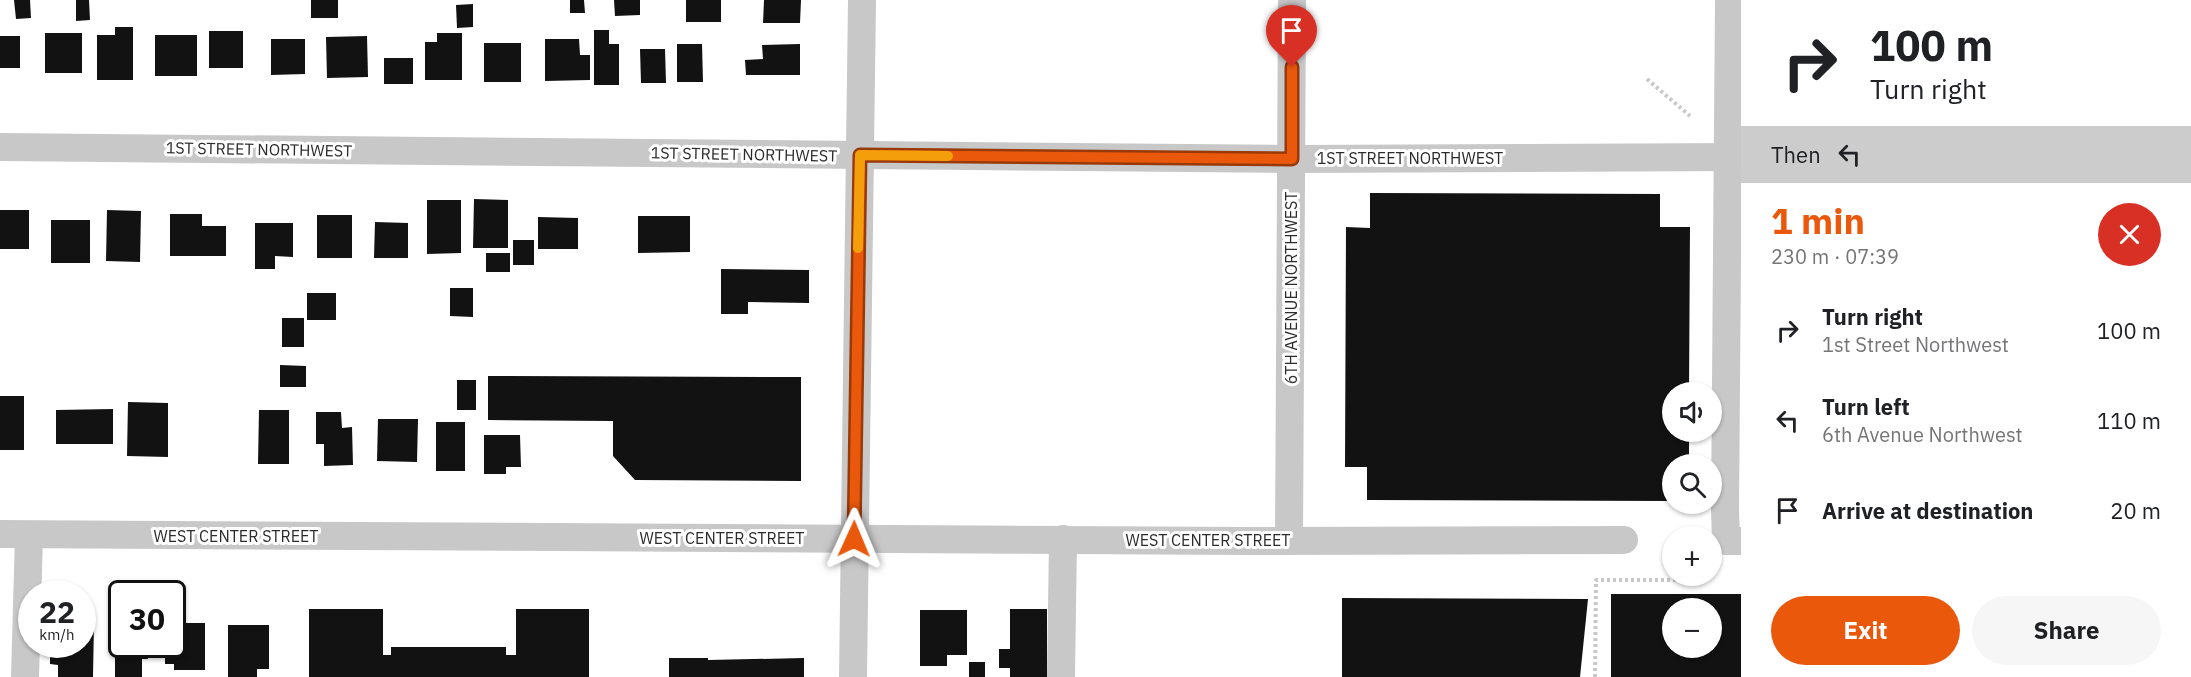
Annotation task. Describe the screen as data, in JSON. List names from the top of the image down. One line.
{"streets":{"street":["1ST STREET NORTHWEST","6TH AVENUE NORTHWEST","WEST CENTER STREET"]},"crossings":[["1ST STREET NORTHWEST","6TH AVENUE NORTHWEST"],["6TH AVENUE NORTHWEST","WEST CENTER STREET"]],"page":{"turn":["100 m","Turn right"],"then":"Then","heading":["1 min","230 m · 07:39"],"list":[{"name":"Turn right","note":"1st Street Northwest","value":"100 m"},{"name":"Turn left","note":"6th Avenue Northwest","value":"110 m"},{"name":"Arrive at destination","value":"20 m"}],"map_buttons":["+","−"],"speed":"22 km/h","limit":"30","buttons":["Exit","Share"]}}
